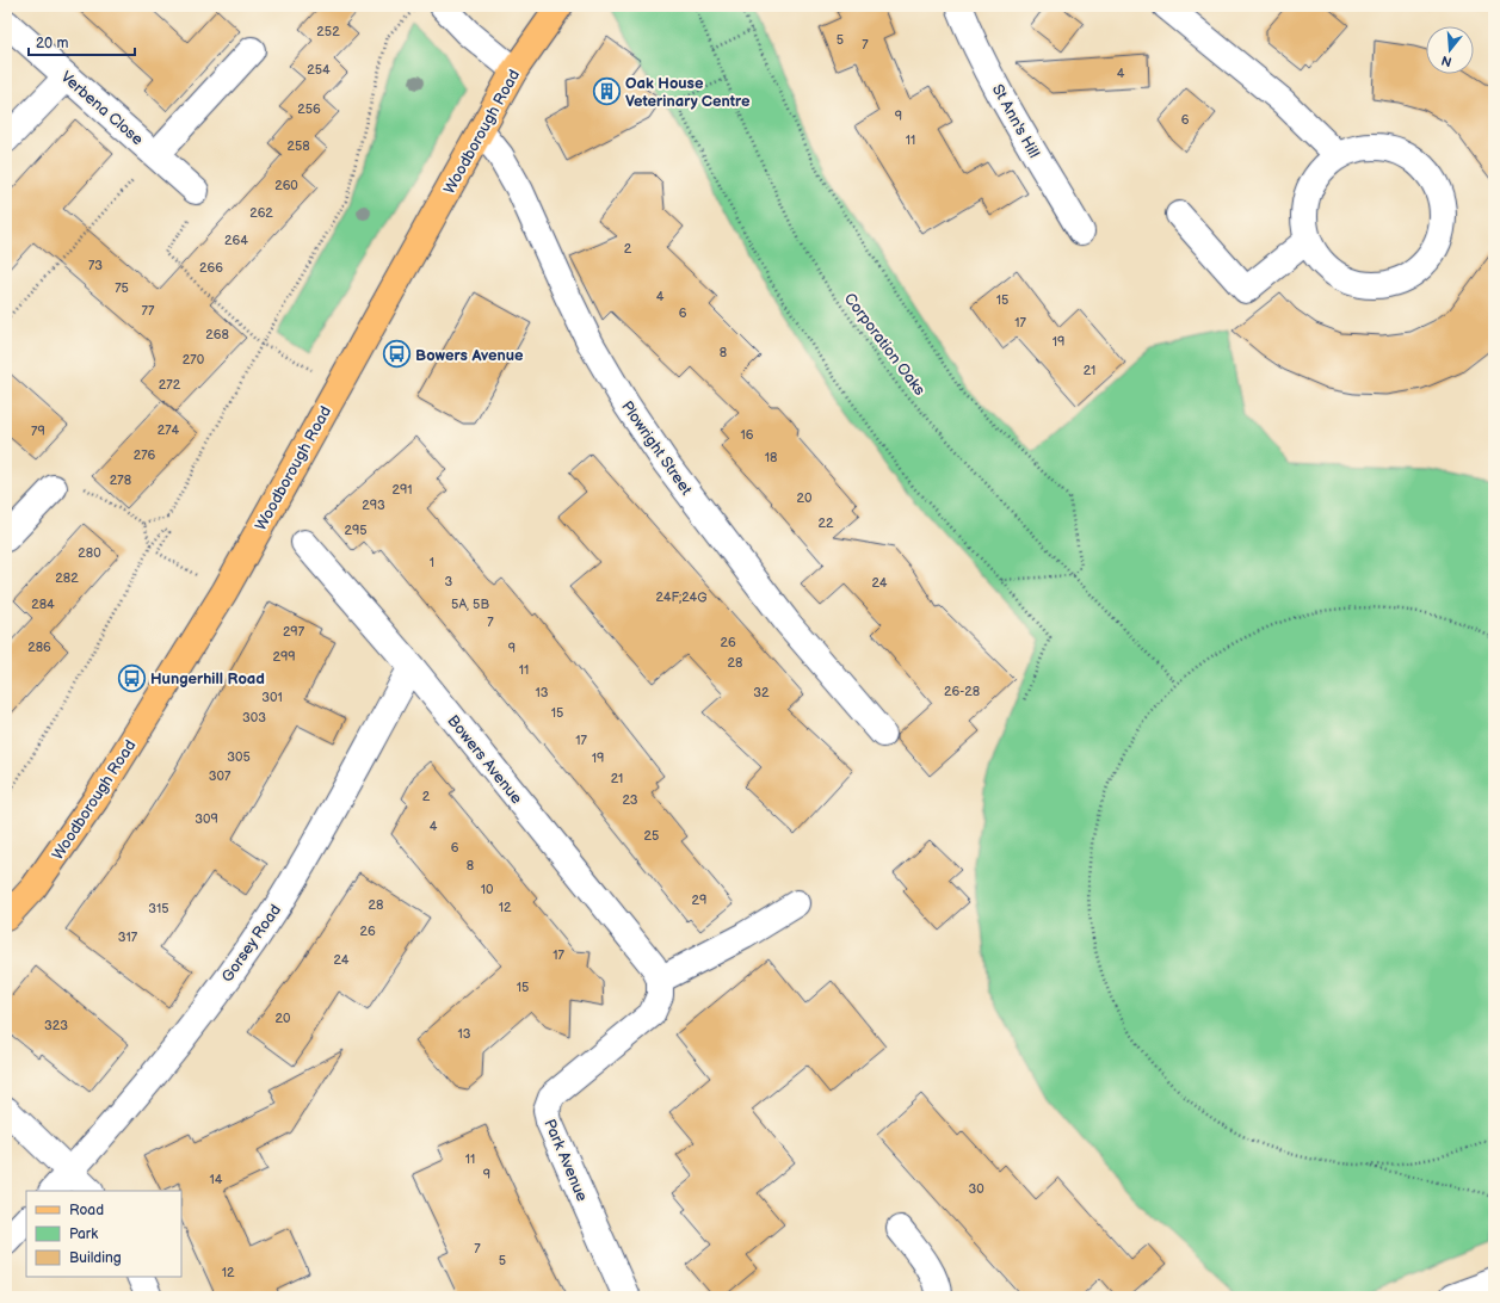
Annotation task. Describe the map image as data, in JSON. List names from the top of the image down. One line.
{"streets":{"main road":["Woodborough Road"],"street":["Verbena Close","St Ann's Hill","Plowright Street","Bowers Avenue","Gorsey Road","Park Avenue"],"path":["Corporation Oaks"]},"crossings":[["Woodborough Road","Plowright Street"],["Bowers Avenue","Gorsey Road"],["Bowers Avenue","Park Avenue"]],"places":{"building":["Oak House Veterinary Centre"],"bus stop":["Bowers Avenue","Hungerhill Road"]},"house_numbers":["252","5","7","254","4","256","9","6","11","258","260","262","264","2","73","266","75","4","15","77","6","17","268","19","8","270","21","272","274","79","16","276","18","278","291","20","293","22","295","280","1","282","3","24","24F;24G","284","5A, 5B","7","297","26","286","9","299","28","11","26-28","13","32","301","15","303","17","305","19","307","21","2","23","309","4","25","6","8","10","29","28","12","315","26","317","17","24","15","20","323","13","11","9","14","30","7","5","12"],"legend":["Road","Park","Building"],"scale_bar":"20 m","north":"bottom"}
